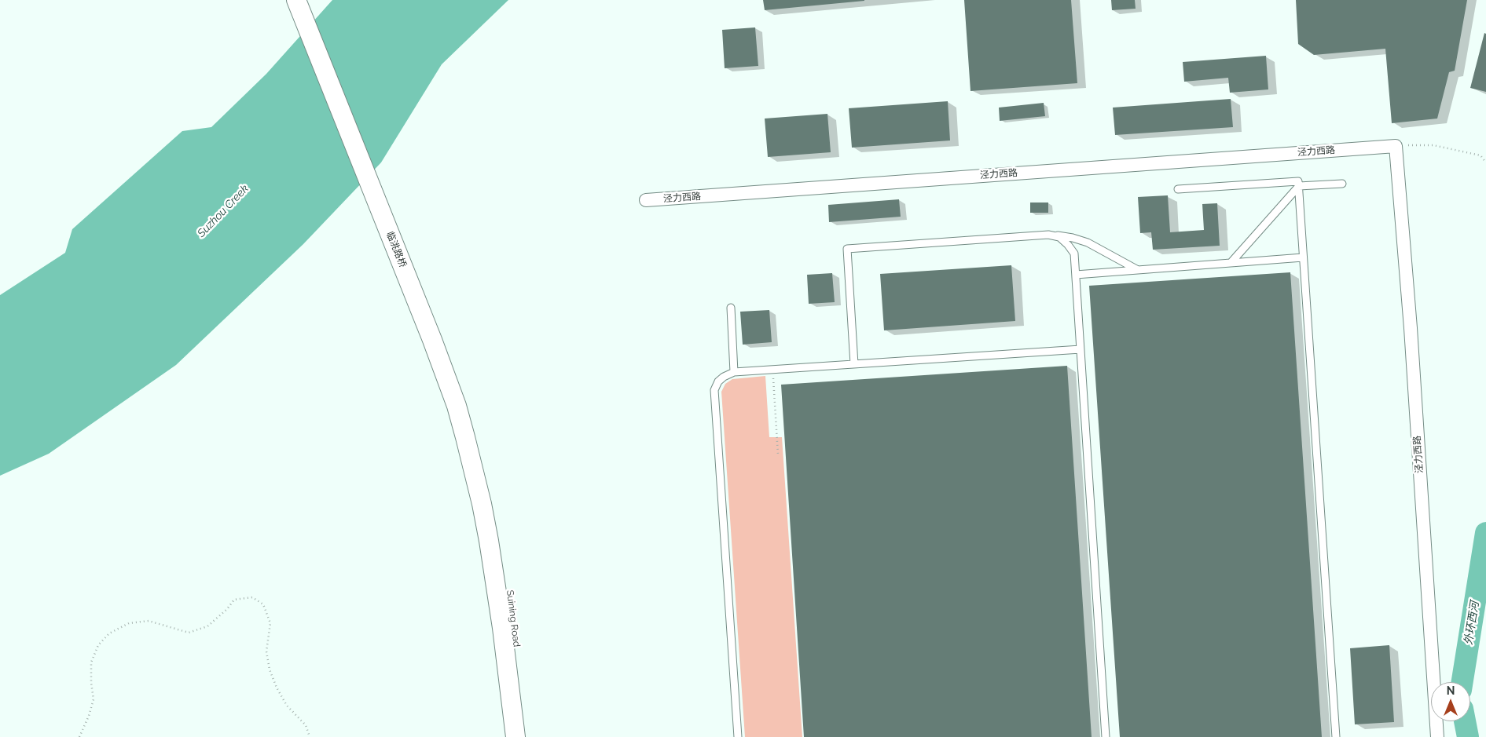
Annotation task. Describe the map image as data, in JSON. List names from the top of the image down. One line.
{"streets":{"main road":["临洮路桥","Suining Road"],"street":["泾力西路"]},"crossings":[["临洮路桥","Suining Road"]],"water":["Suzhou Creek","外环西河"],"north":"top"}
